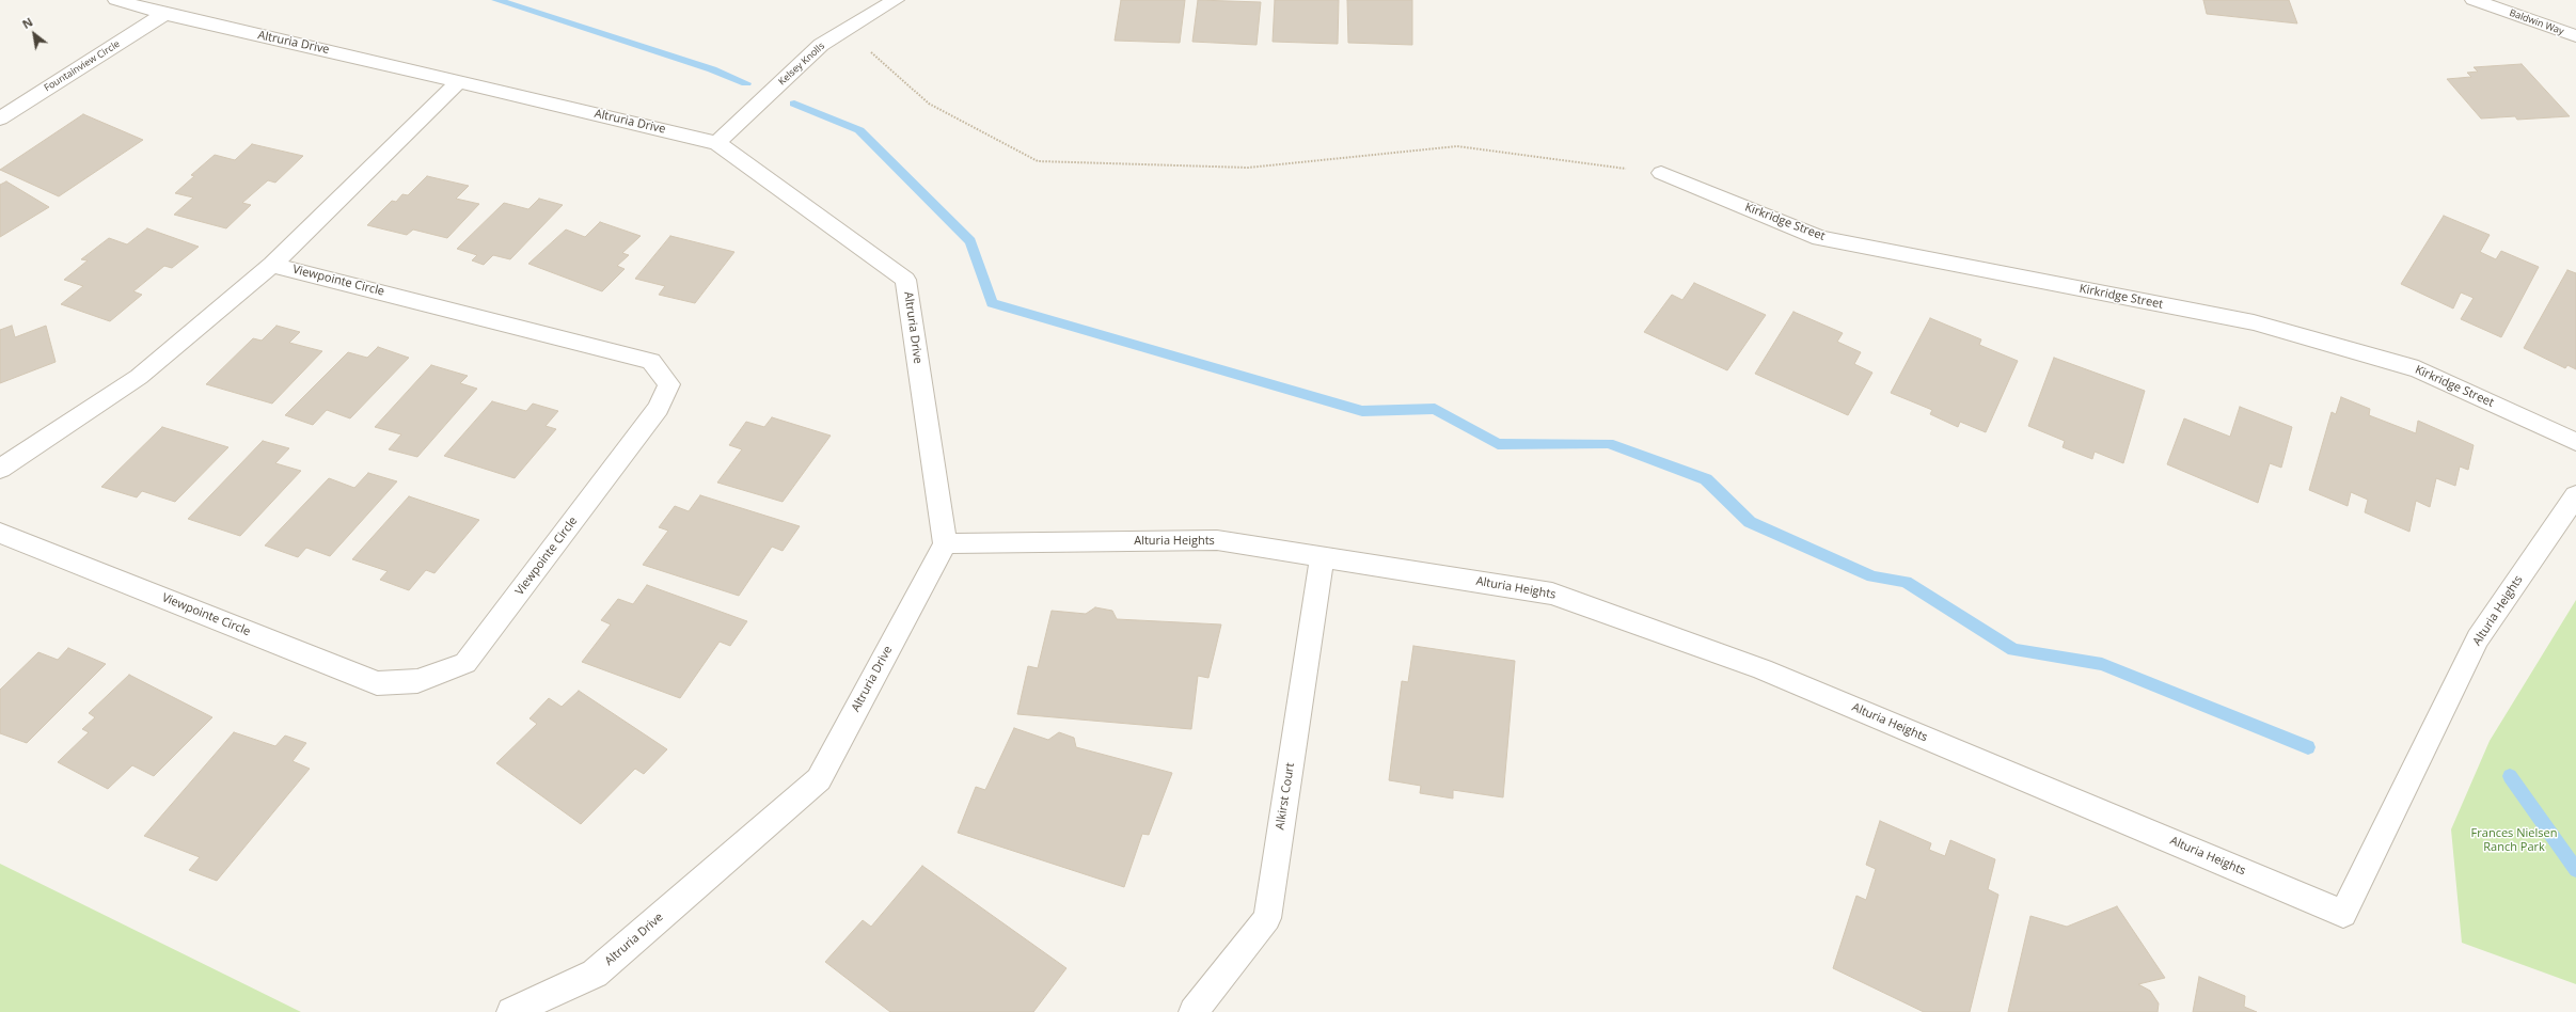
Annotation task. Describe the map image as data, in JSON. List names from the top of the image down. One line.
{"streets":{"street":["Baldwin Way","Altruria Drive","Kelsey Knolls","Fountainview Circle","Kirkridge Street","Viewpointe Circle","Alturia Heights","Alkirst Court"]},"crossings":[["Altruria Drive","Kelsey Knolls"],["Altruria Drive","Fountainview Circle"],["Altruria Drive","Viewpointe Circle"],["Altruria Drive","Alturia Heights"],["Alturia Heights","Alkirst Court"]],"parks":["Frances Nielsen Ranch Park"],"north":"top left"}
